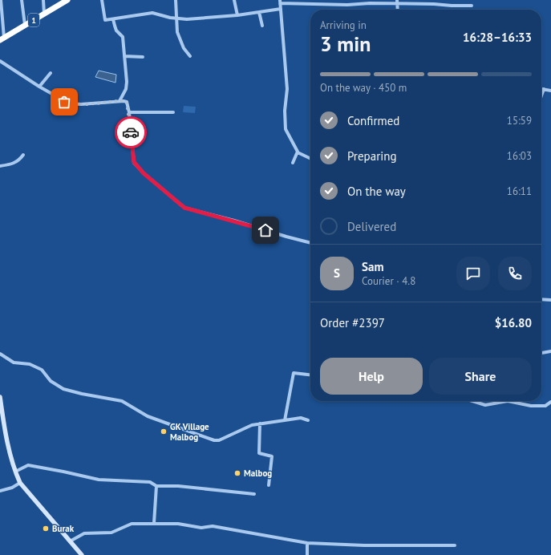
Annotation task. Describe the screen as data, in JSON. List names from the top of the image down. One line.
{"streets":{"highway":["1"]},"places":["GK Village Malbog","Malbog","Burak"],"page":{"heading":["3 min","Arriving in","16:28–16:33"],"panel":["Sam","Courier · 4.8","Order #2397","$16.80"],"bar":"On the way · 450 m","list":[["Confirmed","15:59"],["Preparing","16:03"],["On the way","16:11"],"Delivered"],"round":"S","buttons":["Help","Share"]}}
